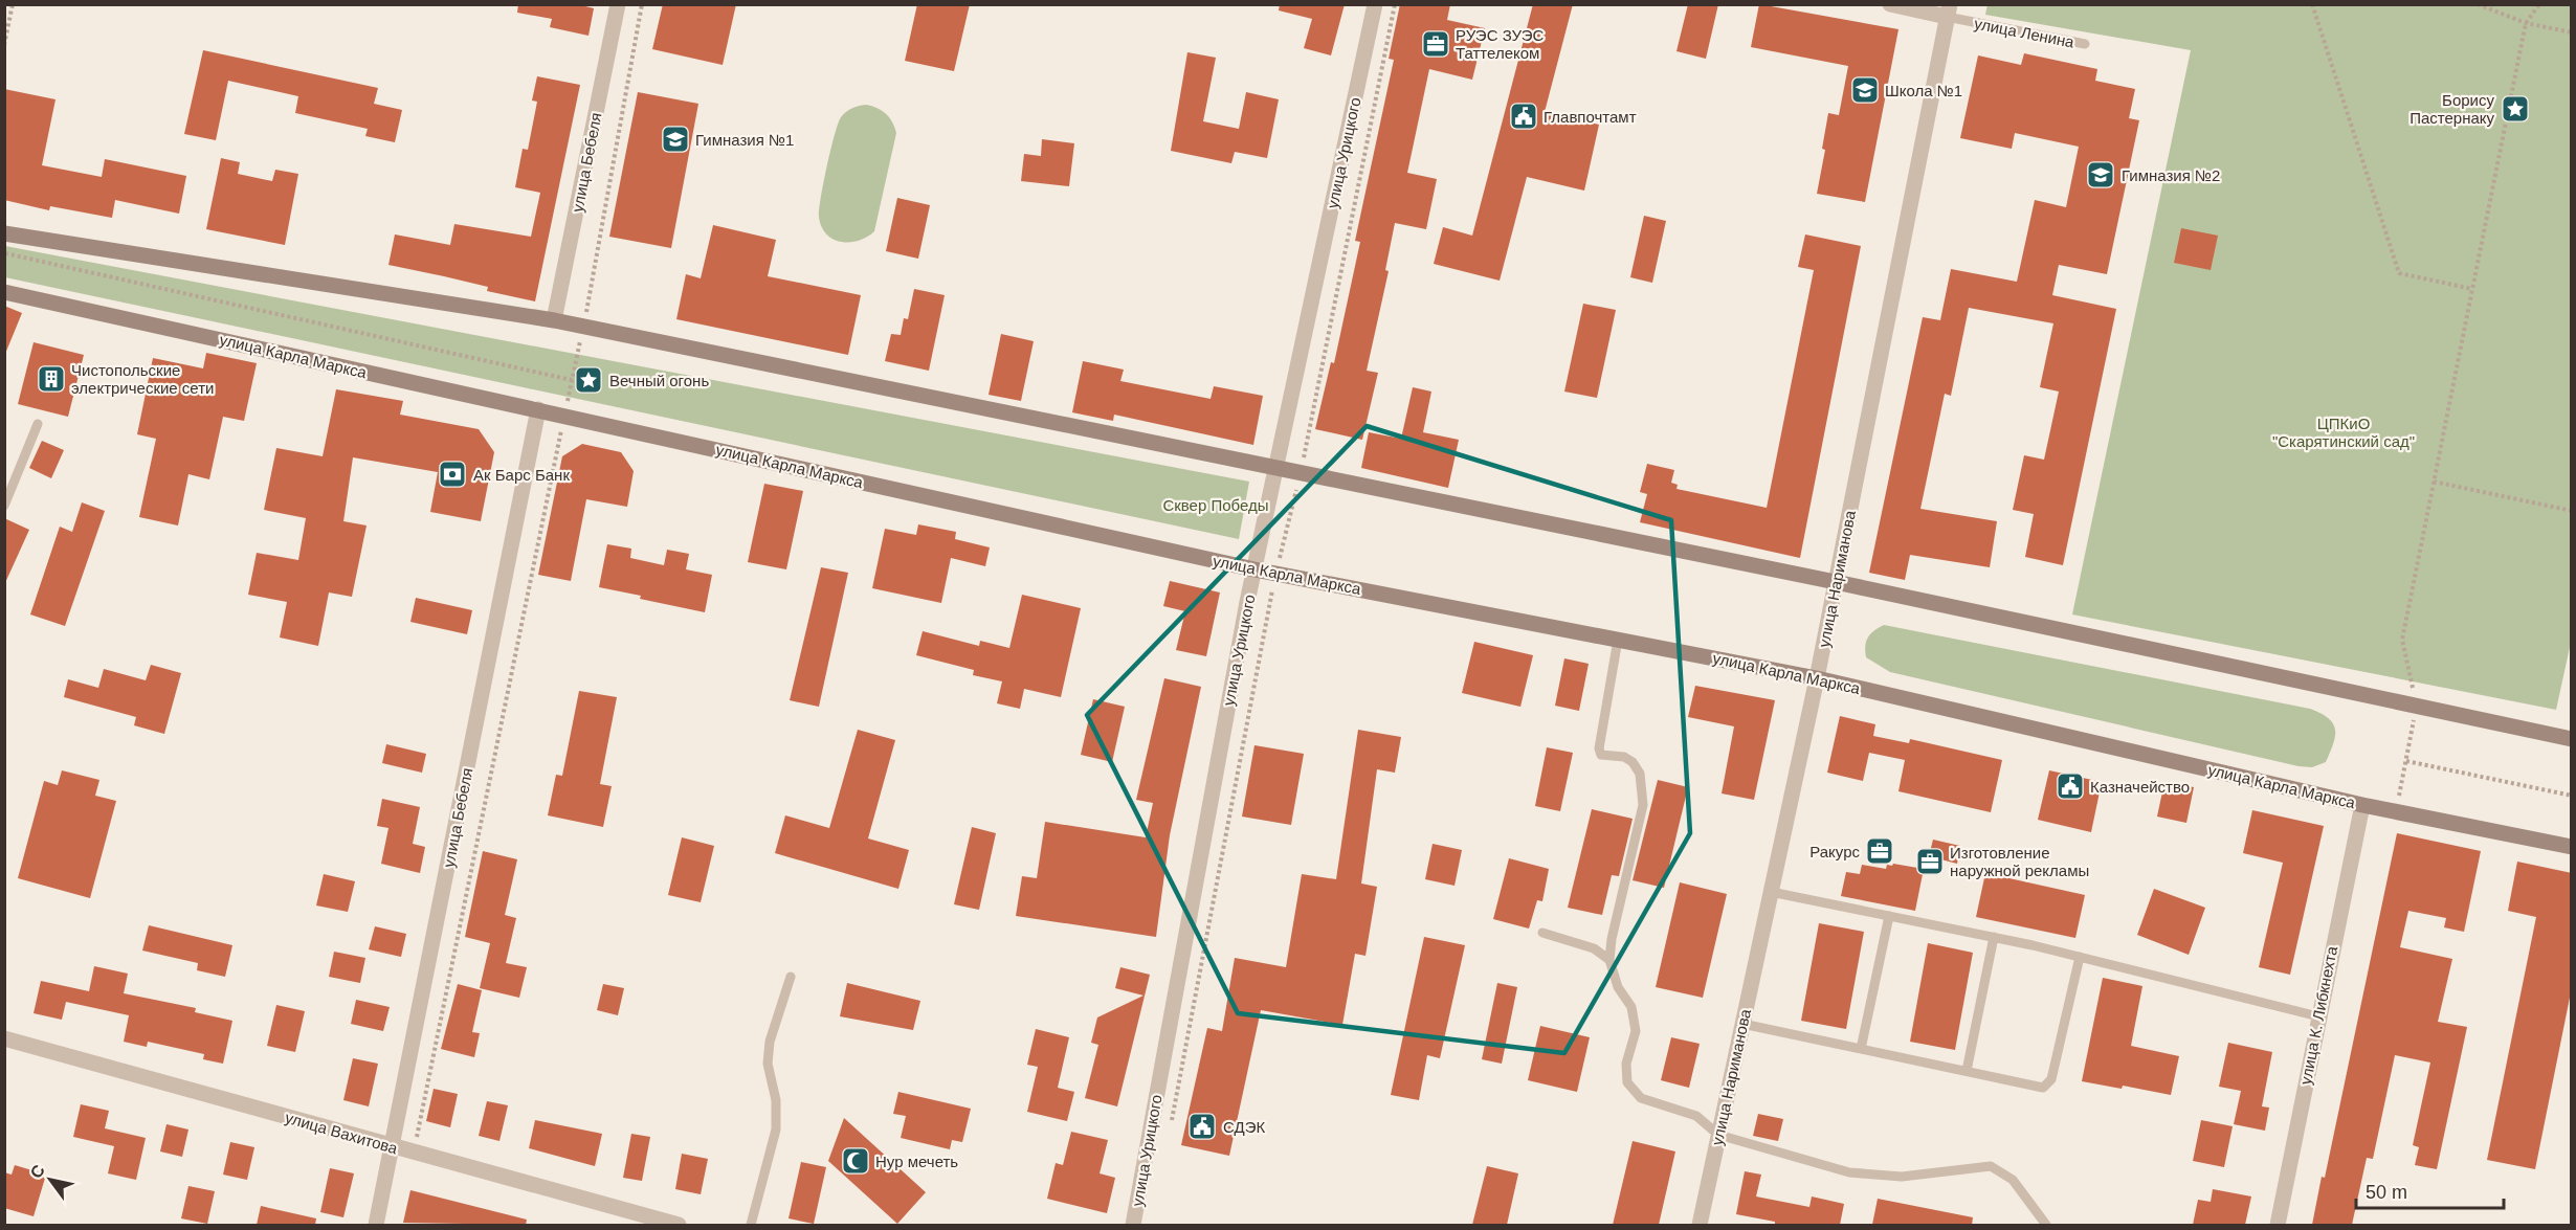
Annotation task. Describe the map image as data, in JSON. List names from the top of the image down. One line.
{"streets":{"main road":["улица Карла Маркса"],"street":["улица Ленина","улица Урицкого","улица Бебеля","улица Нариманова","улица К. Либкнехта","улица Вахитова"]},"crossings":[["улица Ленина","улица Нариманова"],["улица Урицкого","улица Карла Маркса"],["улица Бебеля","улица Карла Маркса"],["улица Бебеля","улица Вахитова"],["улица Карла Маркса","улица Нариманова"],["улица Карла Маркса","улица К. Либкнехта"]],"parks":["ЦПКиО \"Скарятинский сад\"","Сквер Победы"],"places":{"office":["РУЭС ЗУЭС Таттелеком","Ракурс","Изготовление наружной рекламы"],"school or university":["Школа №1","Гимназия №1","Гимназия №2"],"place":["Борису Пастернаку","Вечный огонь"],"public building":["Главпочтамт","Казначейство","СДЭК"],"building":["Чистопольские электрические сети"],"bank":["Ак Барс Банк"],"mosque":["Нур мечеть"]},"scale_bar":"50 m","north":"top left"}
